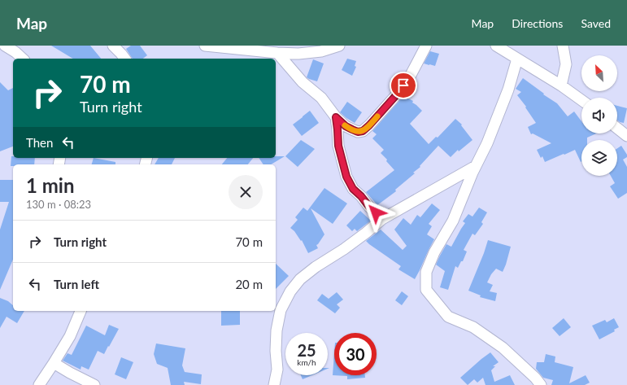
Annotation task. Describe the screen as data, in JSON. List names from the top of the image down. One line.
{"north":"top left","page":{"header":"Map","nav":["Map","Directions","Saved"],"turn":["70 m","Turn right"],"then":"Then","heading":["1 min","130 m · 08:23"],"list":[{"name":"Turn right","value":"70 m"},{"name":"Turn left","value":"20 m"}],"speed":"25 km/h","limit":"30"}}
